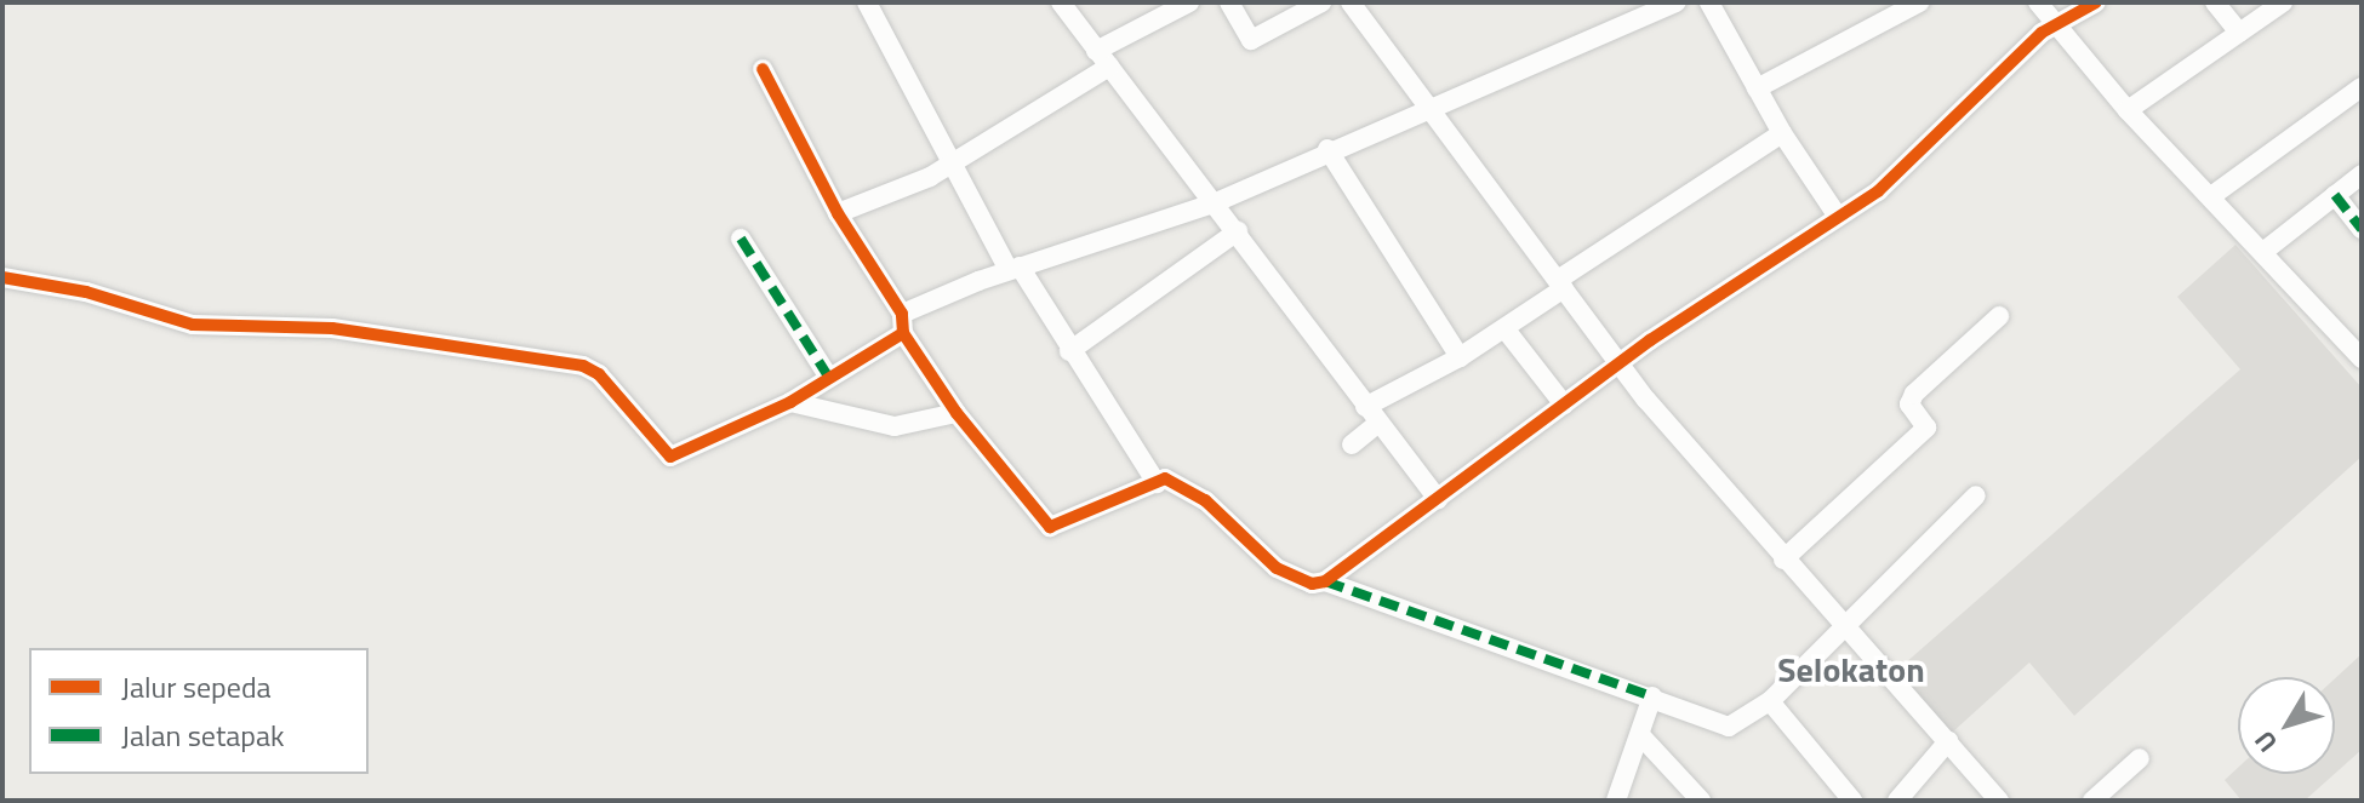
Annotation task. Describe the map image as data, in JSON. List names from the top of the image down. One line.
{"districts":["Selokaton"],"legend":["Jalur sepeda","Jalan setapak"],"north":"bottom left"}
